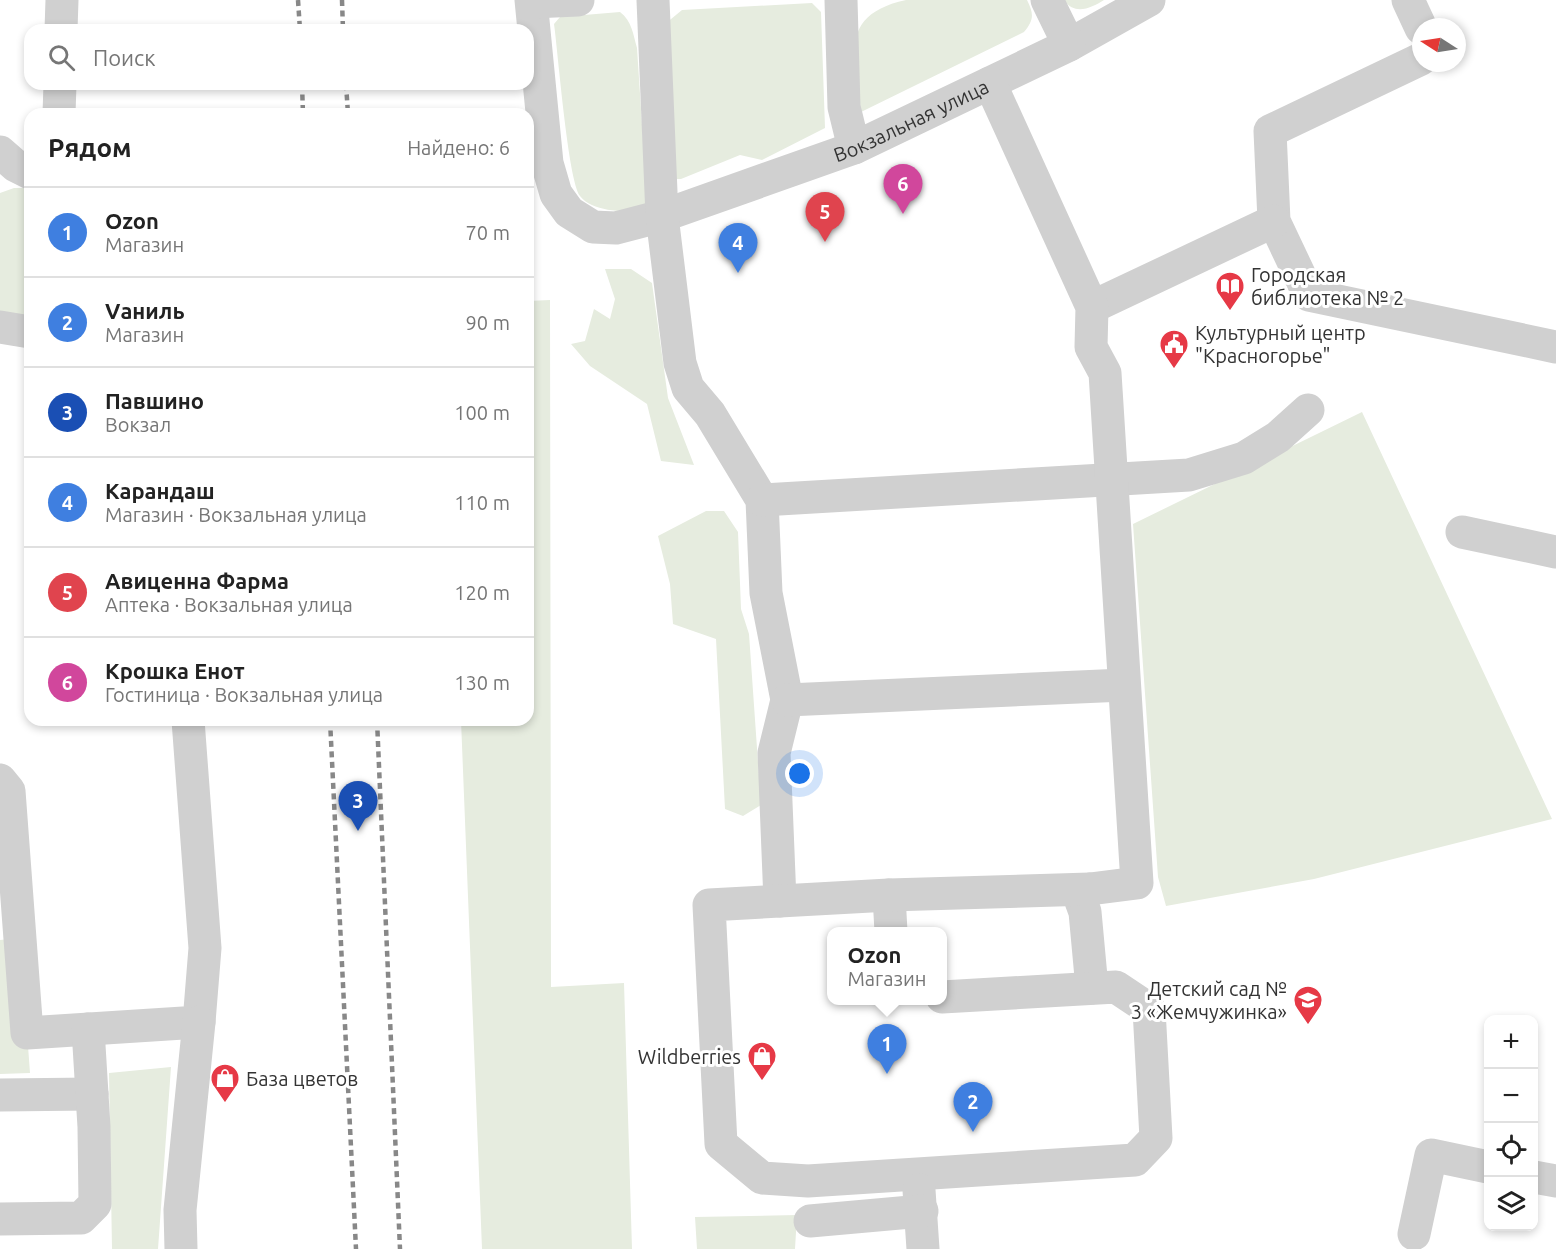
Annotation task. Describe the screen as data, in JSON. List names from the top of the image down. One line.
{"streets":{"street":["Вокзальная улица"]},"places":{"library":["Городская библиотека № 2"],"public building":["Культурный центр \"Красногорье\""],"school or university":["Детский сад № 3 «Жемчужинка»"],"shop":["Wildberries","База цветов"]},"north":"left","page":{"search":"Поиск","heading":["Рядом","Найдено: 6"],"pins":["6","5","4","3","1","2"],"list":[{"mark":"1","name":"Ozon","note":"Магазин","value":"70 m"},{"mark":"2","name":"Vаниль","note":"Магазин","value":"90 m"},{"mark":"3","name":"Павшино","note":"Вокзал","value":"100 m"},{"mark":"4","name":"Карандаш","note":"Магазин · Вокзальная улица","value":"110 m"},{"mark":"5","name":"Авиценна Фарма","note":"Аптека · Вокзальная улица","value":"120 m"},{"mark":"6","name":"Крошка Енот","note":"Гостиница · Вокзальная улица","value":"130 m"}],"popup":["Ozon","Магазин"],"map_buttons":["+","−"]}}
